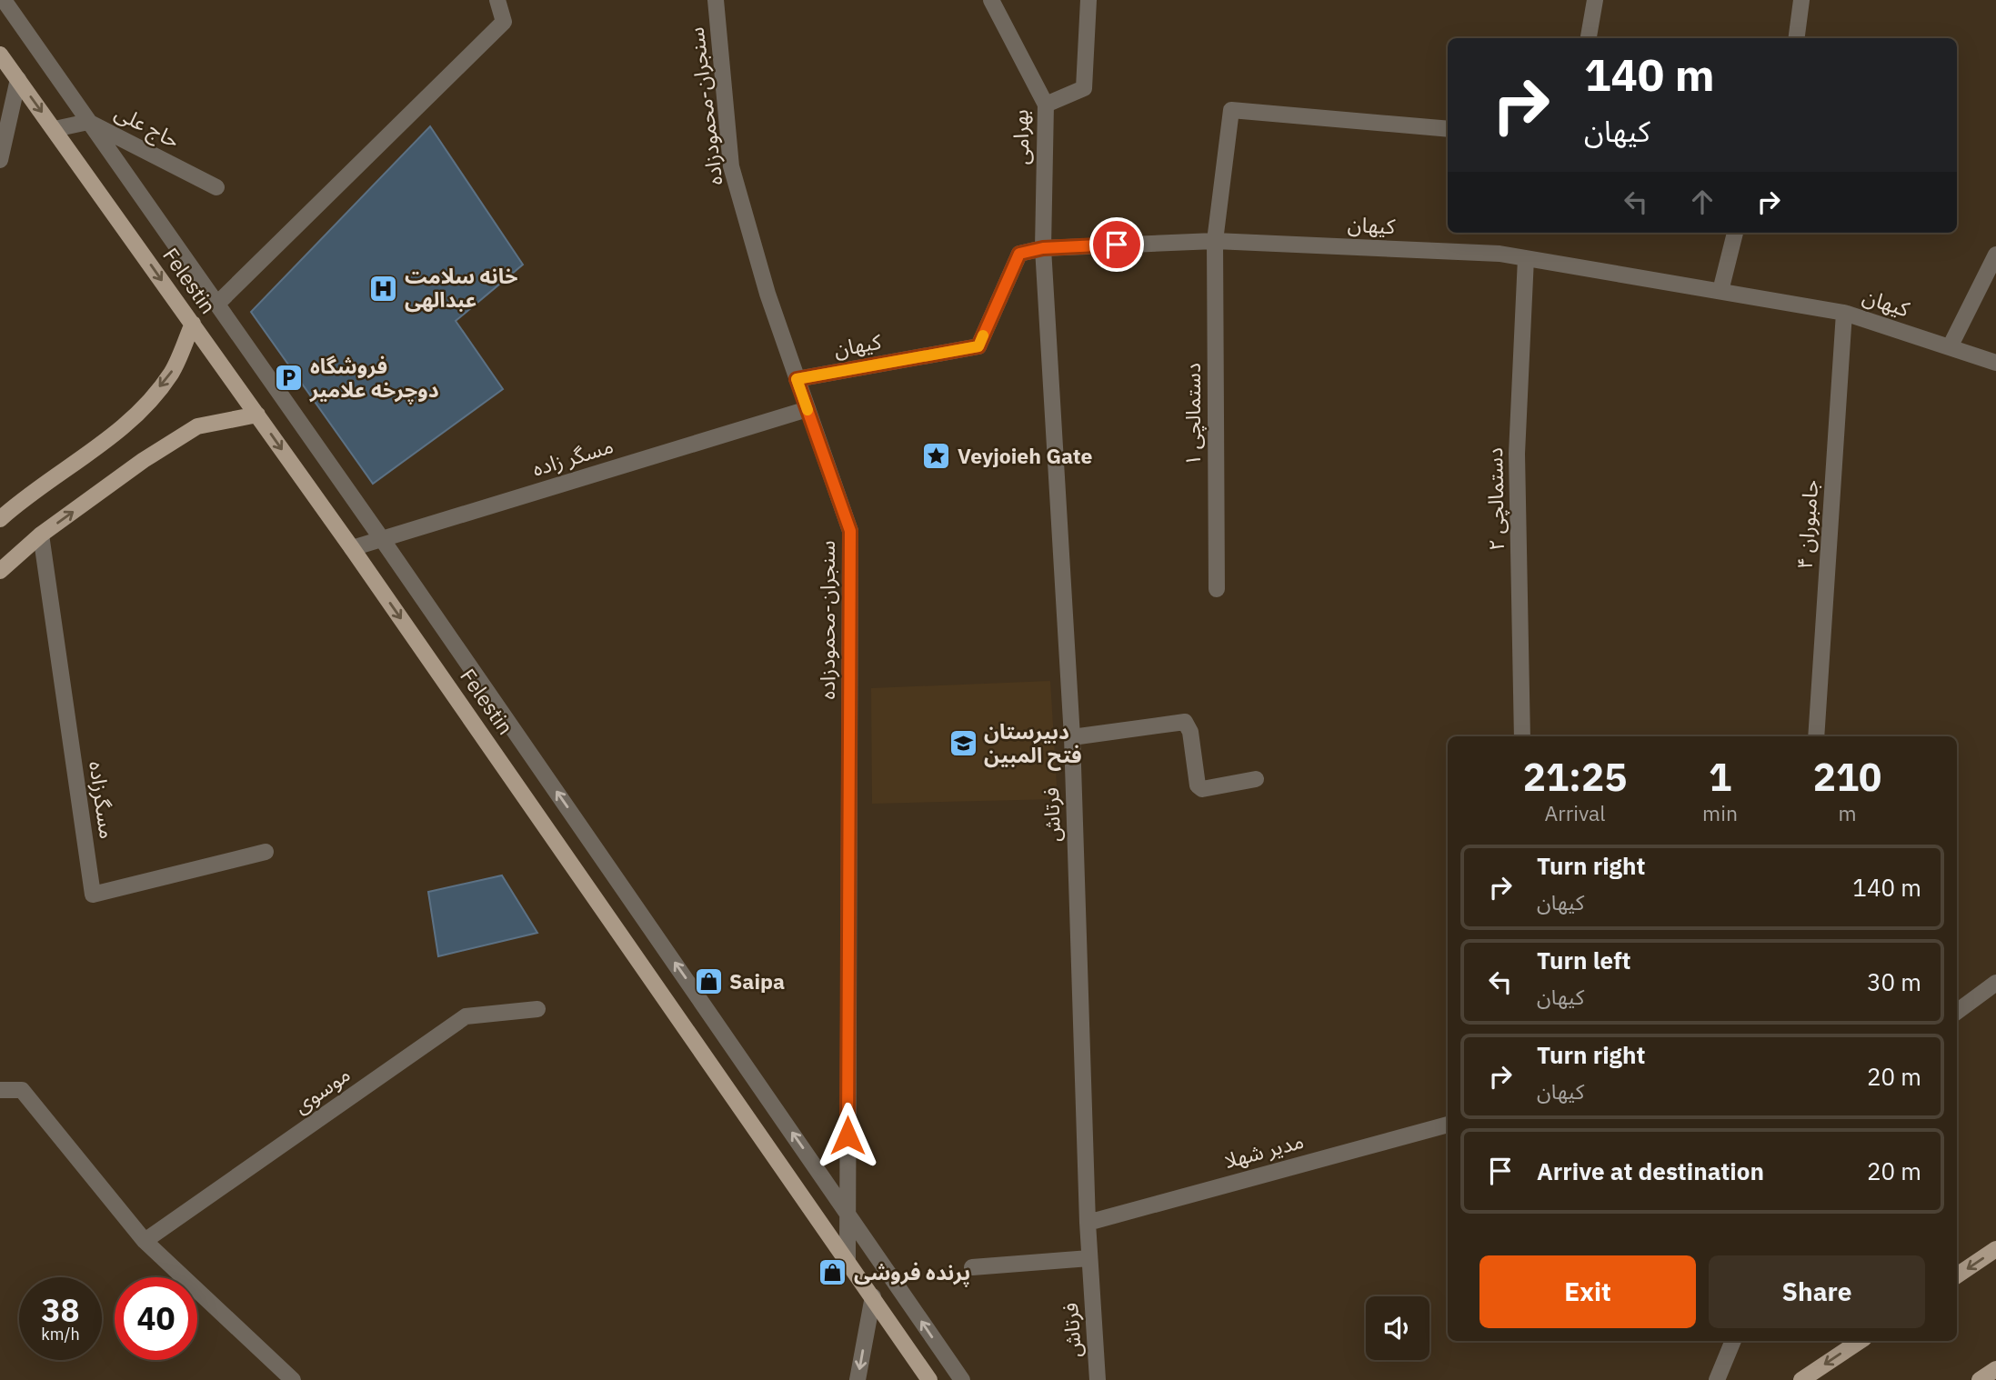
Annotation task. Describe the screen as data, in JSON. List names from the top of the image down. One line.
{"streets":{"main road":["Felestin"],"street":["سنجران-محمودزاده","حاج علی","بهرامی","کیهان","دستمالچی ۱","مسگر زاده","دستمالچی ۲","جامبوران ۴","مسگرزاده","فرتاش","موسوی","مدیر شهلا"]},"crossings":[["سنجران-محمودزاده","کیهان"],["سنجران-محمودزاده","Felestin"],["سنجران-محمودزاده","مسگر زاده"],["حاج علی","Felestin"],["بهرامی","کیهان"],["بهرامی","فرتاش"],["کیهان","دستمالچی ۱"],["کیهان","دستمالچی ۲"],["کیهان","جامبوران ۴"],["کیهان","فرتاش"],["Felestin","مسگر زاده"],["فرتاش","مدیر شهلا"]],"one_way":["Felestin"],"places":{"hospital":["خانه سلامت عبدالهی"],"parking":["فروشگاه دوچرخه علامیر"],"place":["Veyjoieh Gate"],"school or university":["دبیرستان فتح المبین"],"shop":["Saipa","پرنده فروشی"]},"page":{"turn":["140 m","کیهان"],"eta":["21:25","Arrival","1","min","210","m"],"list":[{"name":"Turn right","note":"کیهان","value":"140 m"},{"name":"Turn left","note":"کیهان","value":"30 m"},{"name":"Turn right","note":"کیهان","value":"20 m"},{"name":"Arrive at destination","value":"20 m"}],"buttons":["Exit","Share"],"speed":"38 km/h","limit":"40"}}
